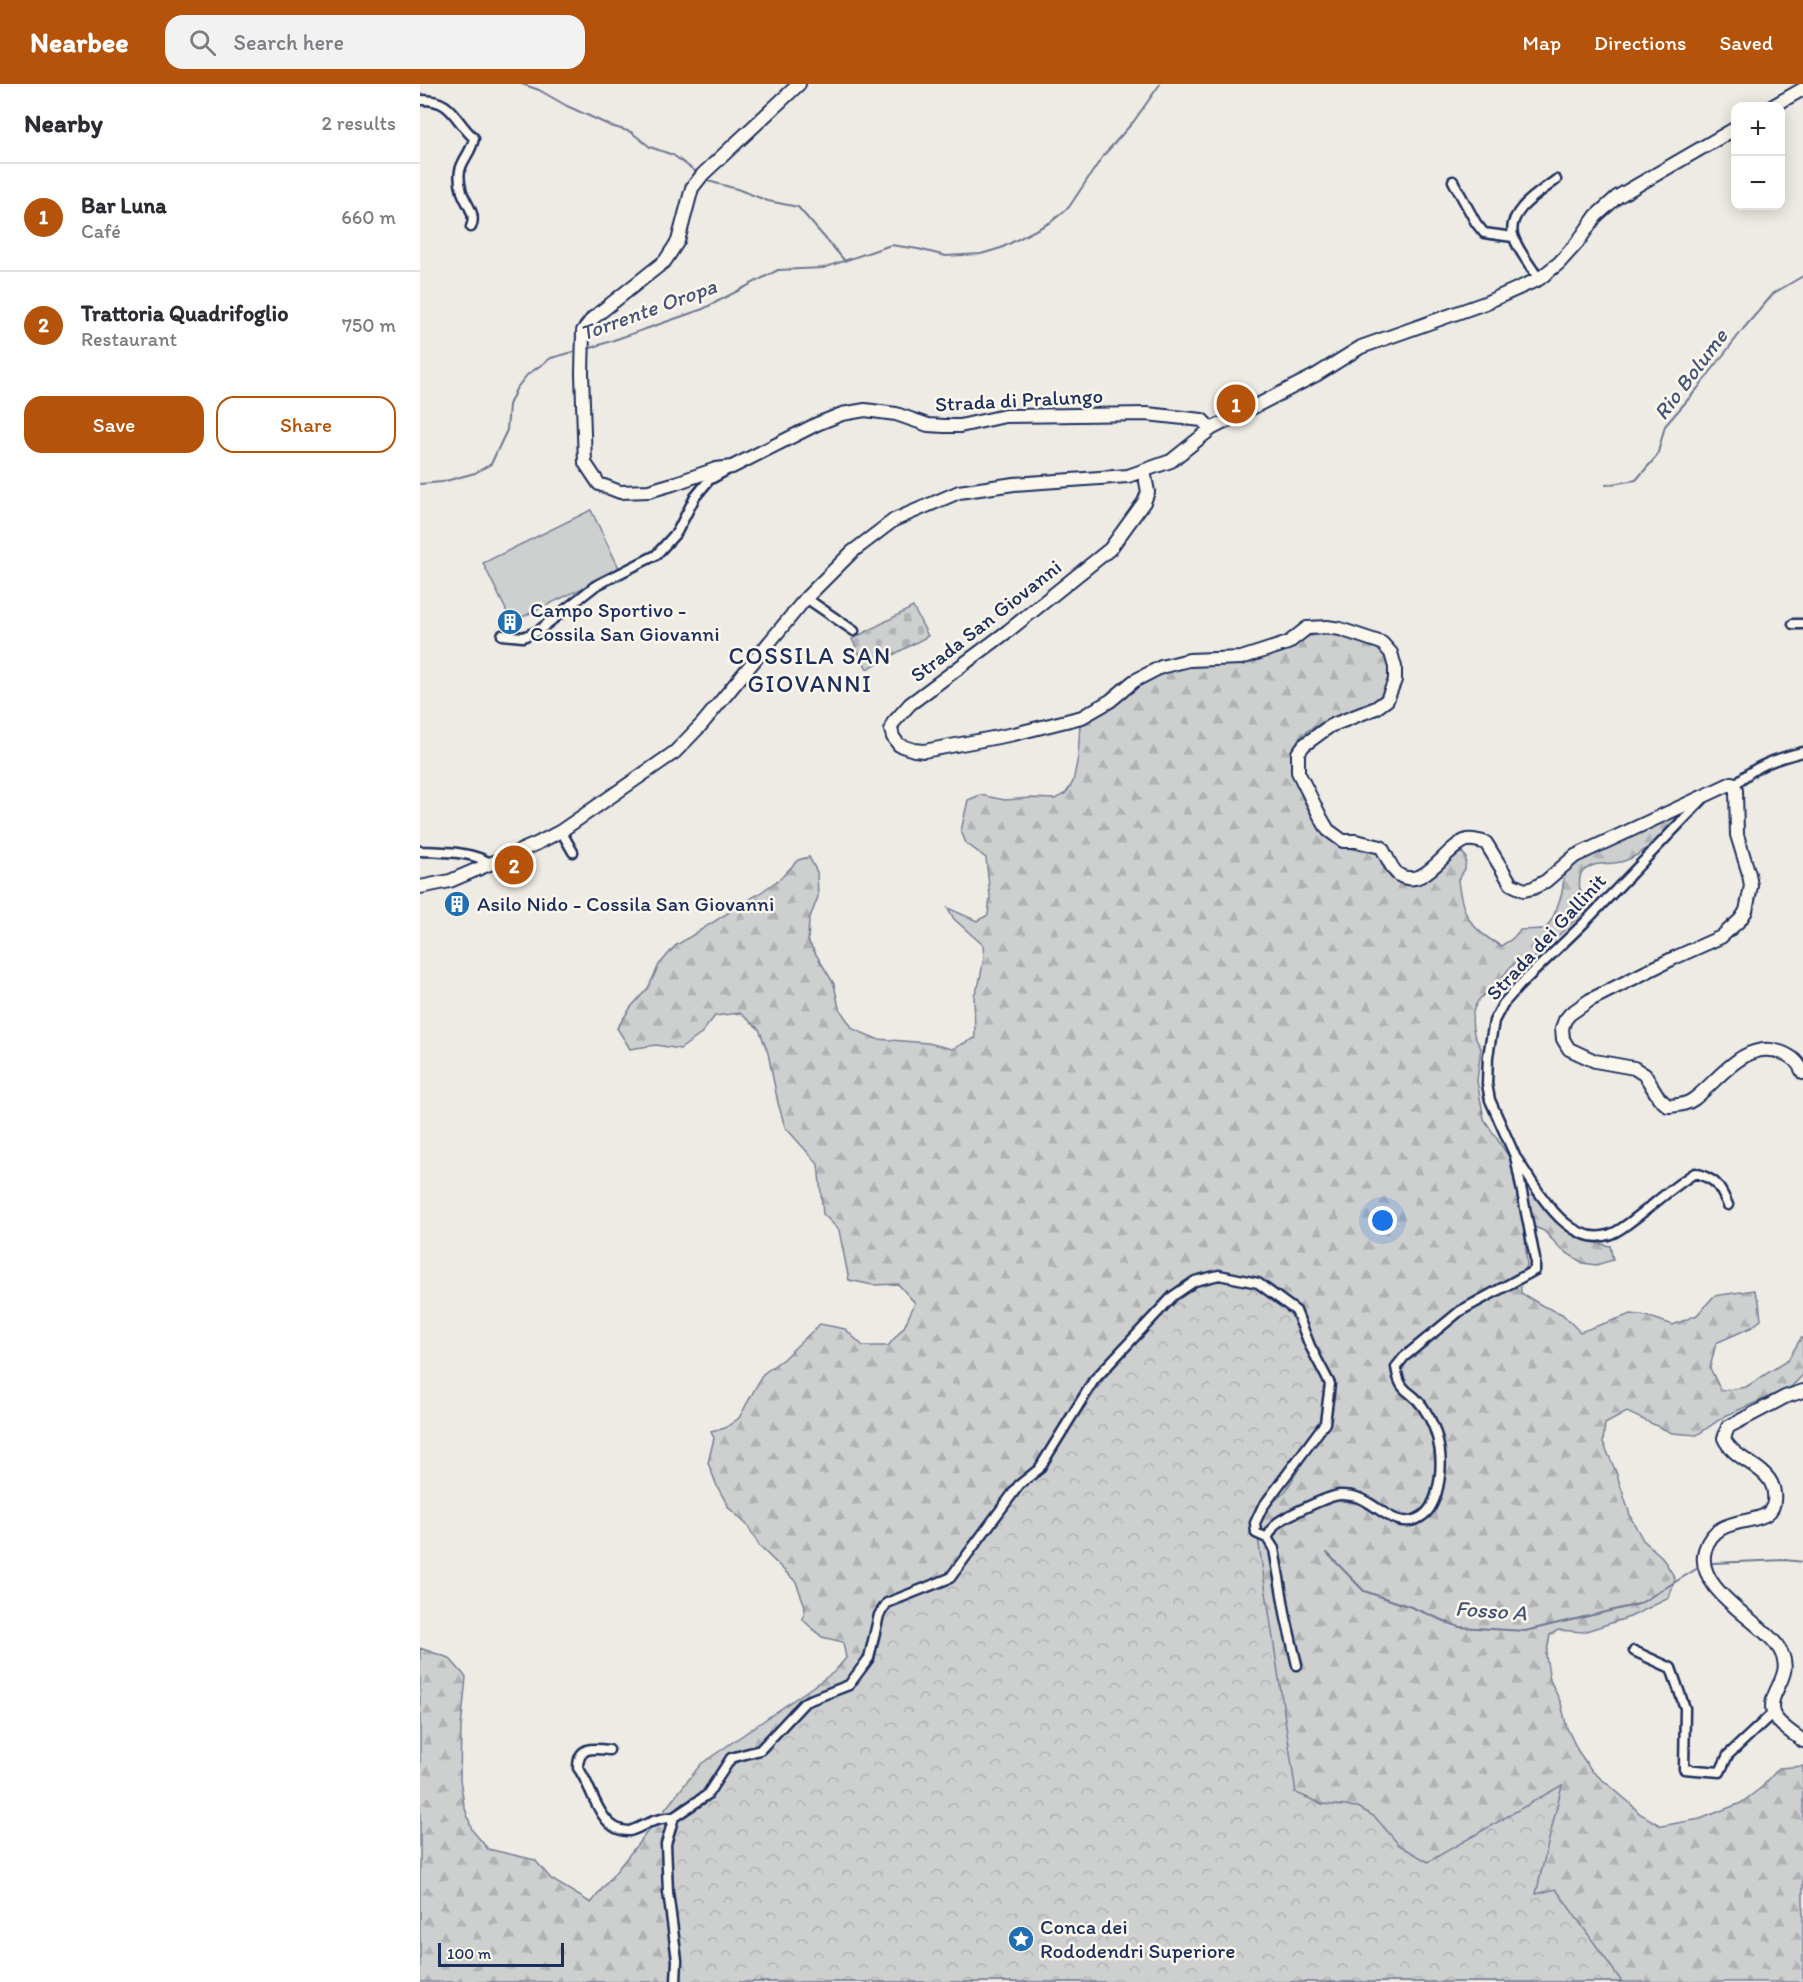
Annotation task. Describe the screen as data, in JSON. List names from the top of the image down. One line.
{"streets":{"street":["Strada di Pralungo","Strada San Giovanni","Strada dei Gallinit"]},"crossings":[["Strada San Giovanni","Strada dei Gallinit"]],"districts":["COSSILA SAN GIOVANNI"],"water":["Torrente Oropa","Rio Bolume","Fosso A"],"places":{"building":["Campo Sportivo - Cossila San Giovanni","Asilo Nido - Cossila San Giovanni"],"place":["Conca dei Rododendri Superiore"]},"scale_bar":"100 m","page":{"header":"Nearbee","search":"Search here","nav":["Map","Directions","Saved"],"heading":["Nearby","2 results"],"map_buttons":["+","−"],"list":[{"mark":"1","name":"Bar Luna","note":"Café","value":"660 m"},{"mark":"2","name":"Trattoria Quadrifoglio","note":"Restaurant","value":"750 m"}],"buttons":["Save","Share"],"pins":["1","2"],"scale":"100 m"}}
